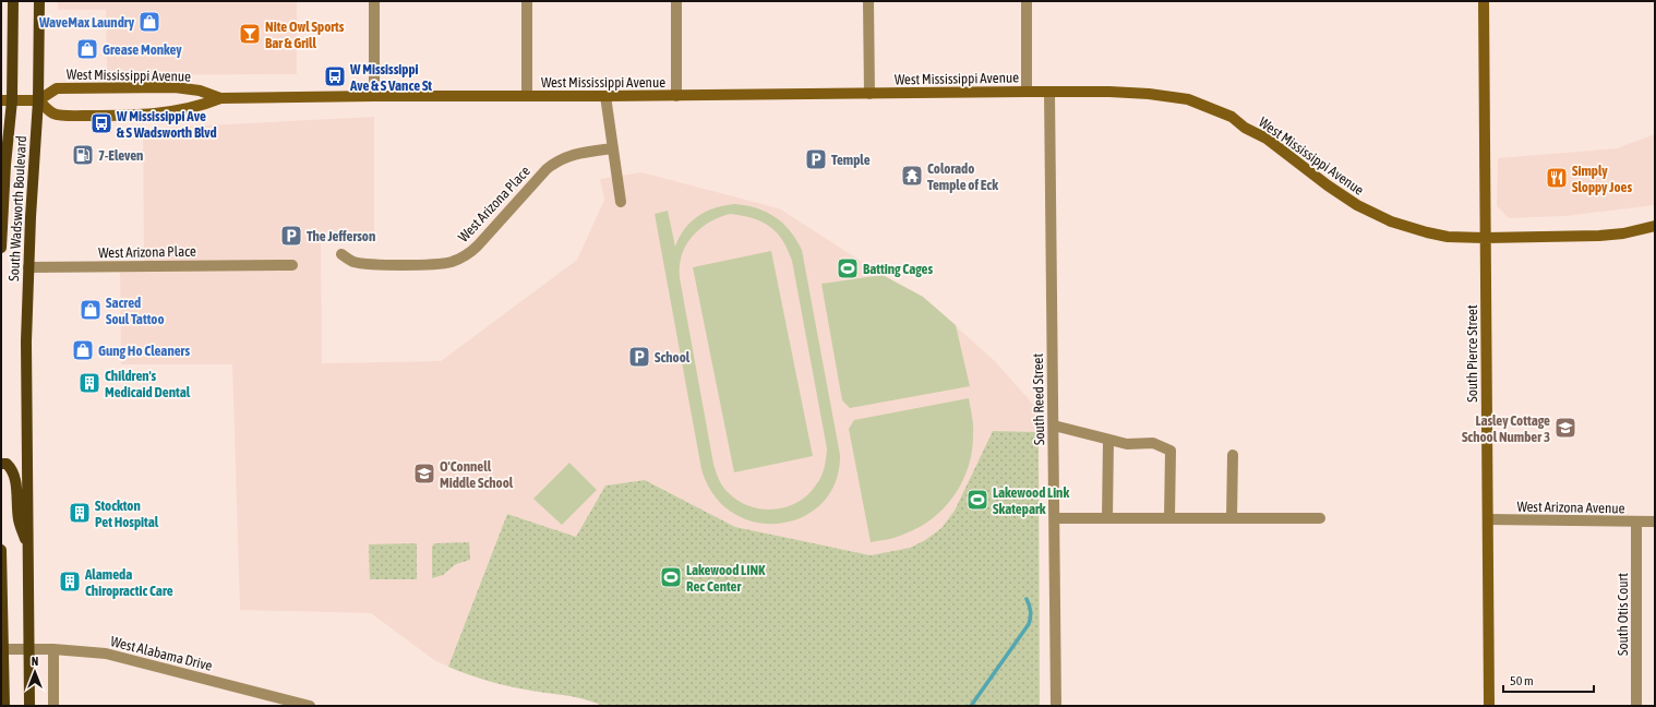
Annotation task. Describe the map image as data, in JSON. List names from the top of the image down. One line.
{"streets":{"main road":["West Mississippi Avenue","South Wadsworth Boulevard","South Pierce Street"],"street":["West Arizona Place","South Reed Street","West Arizona Avenue","South Otis Court","West Alabama Drive"]},"crossings":[["West Mississippi Avenue","South Wadsworth Boulevard"],["West Mississippi Avenue","South Pierce Street"],["West Mississippi Avenue","South Reed Street"],["West Arizona Place","South Wadsworth Boulevard"],["South Wadsworth Boulevard","West Alabama Drive"],["South Pierce Street","West Arizona Avenue"],["West Arizona Avenue","South Otis Court"]],"places":{"shop":["WaveMax Laundry","Grease Monkey","Sacred Soul Tattoo","Gung Ho Cleaners"],"bar":["Nite Owl Sports Bar & Grill"],"bus stop":["W Mississippi Ave & S Vance St","W Mississippi Ave & S Wadsworth Blvd"],"fuel station":["7-Eleven"],"parking":["Temple","The Jefferson","School"],"temple":["Colorado Temple of Eck"],"restaurant":["Simply Sloppy Joes"],"sports":["Batting Cages","Lakewood Link Skatepark","Lakewood LINK Rec Center"],"building":["Children's Medicaid Dental","Stockton Pet Hospital","Alameda Chiropractic Care"],"school or university":["Lasley Cottage School Number 3","O'Connell Middle School"]},"scale_bar":"50 m","north":"top"}
